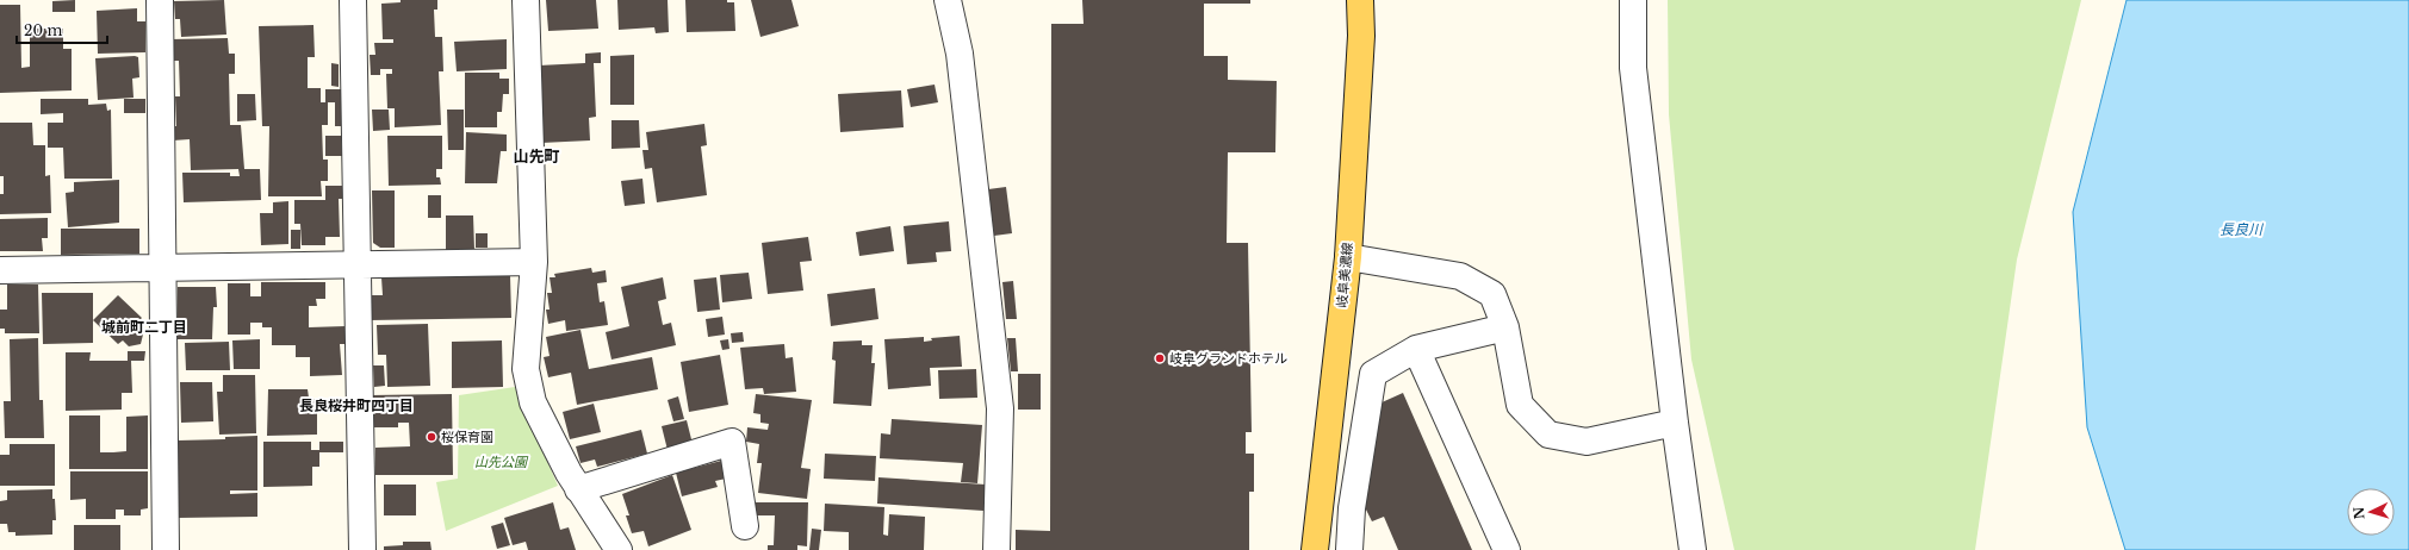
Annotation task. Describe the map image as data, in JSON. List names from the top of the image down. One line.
{"streets":{"main road":["岐阜美濃線"]},"districts":["山先町","城前町二丁目","長良桜井町四丁目"],"water":["長良川"],"parks":["山先公園"],"places":["岐阜グランドホテル","桜保育園"],"scale_bar":"20 m","north":"left"}
